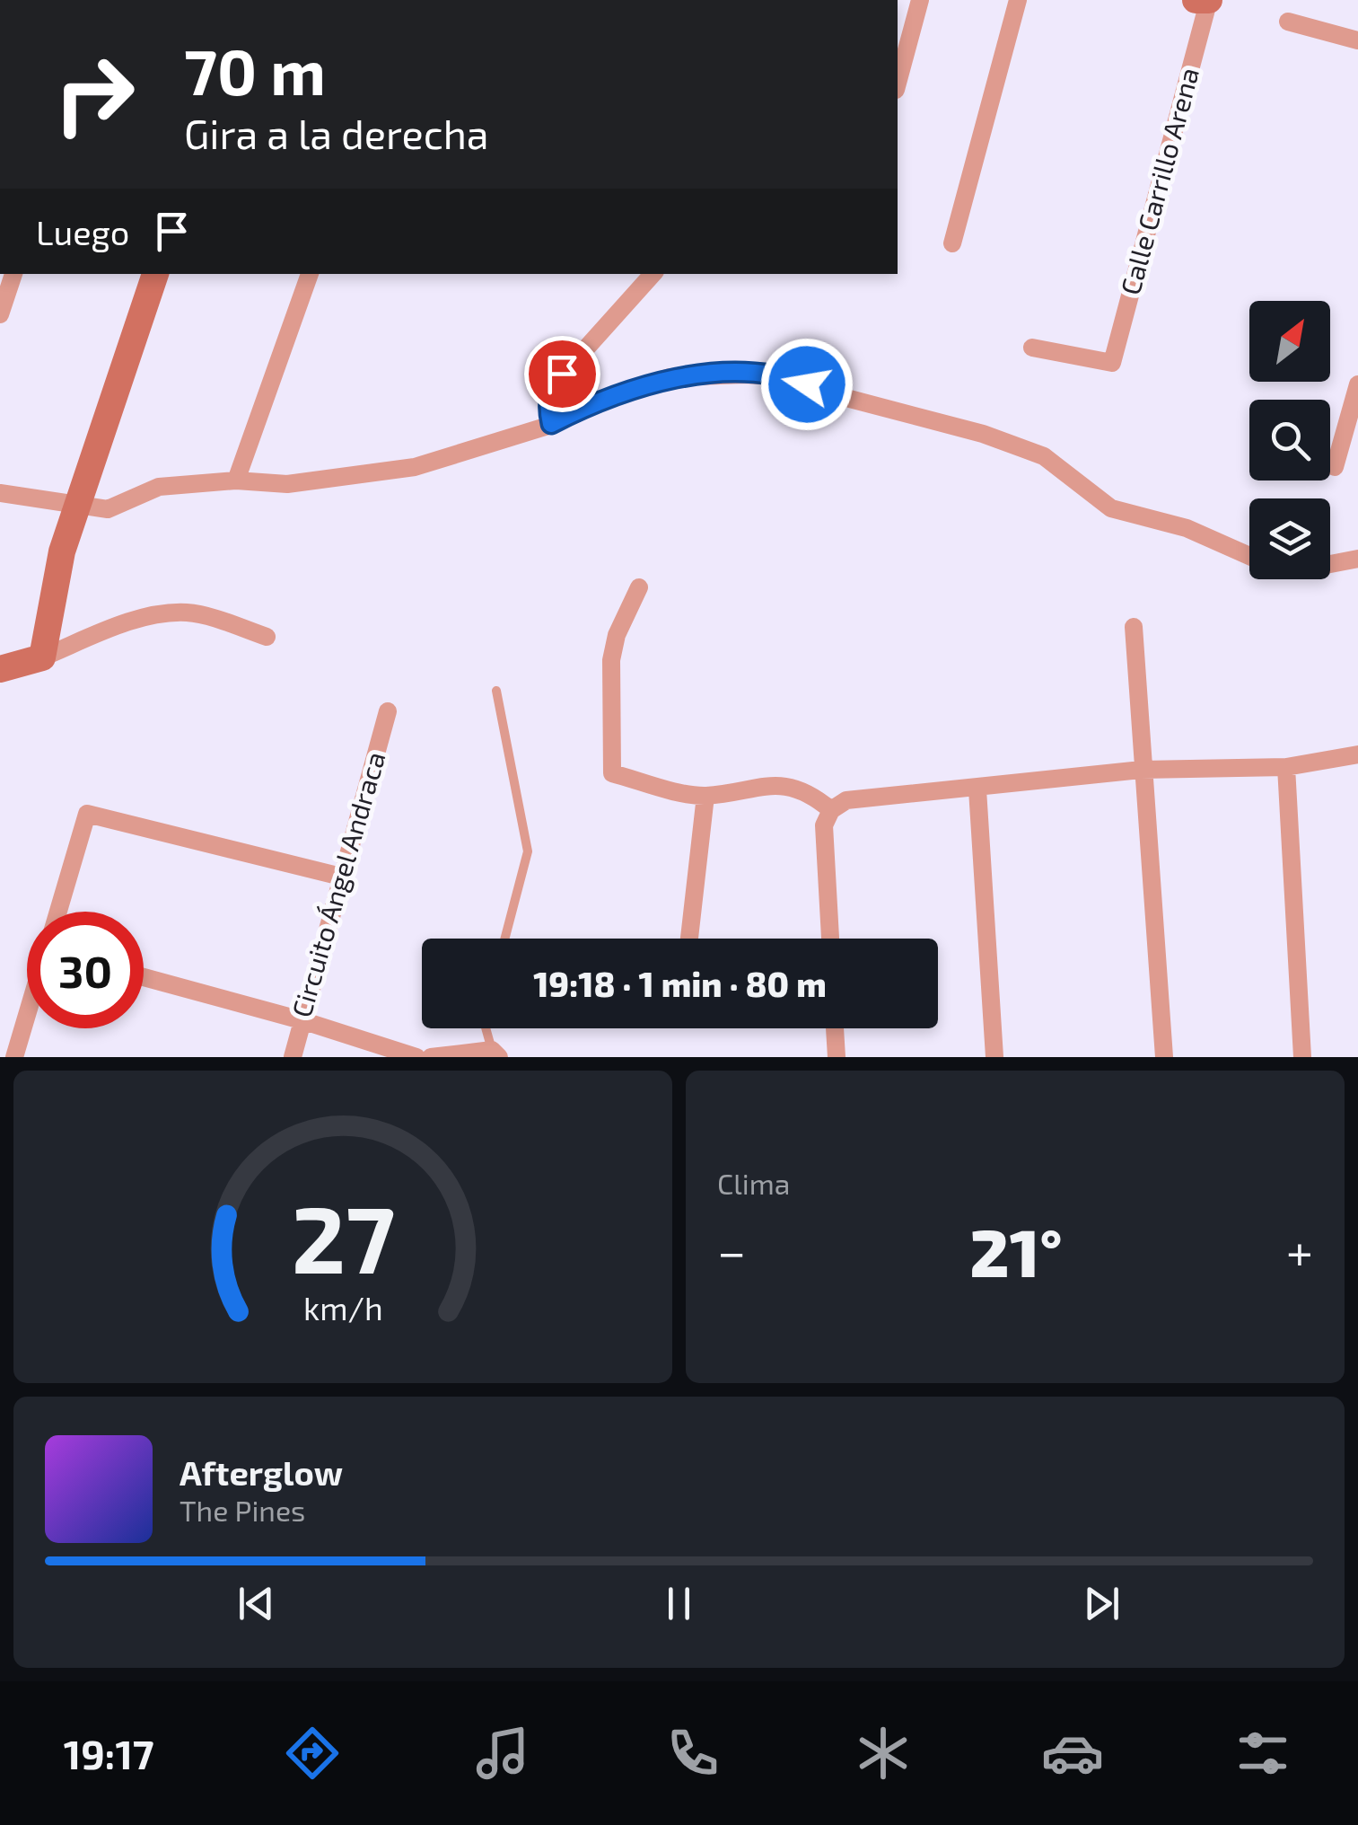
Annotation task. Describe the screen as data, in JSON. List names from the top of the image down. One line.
{"streets":{"street":["Calle Carrillo Arena","Circuito Ángel Andraca"]},"north":"top right","page":{"turn":["70 m","Gira a la derecha"],"then":"Luego","limit":"30","trip":"19:18 · 1 min · 80 m","tile":"Clima","heat":["−","21°","+"],"song":["Afterglow","The Pines"],"tabs":"19:17","gauge":["27","km/h"]}}
